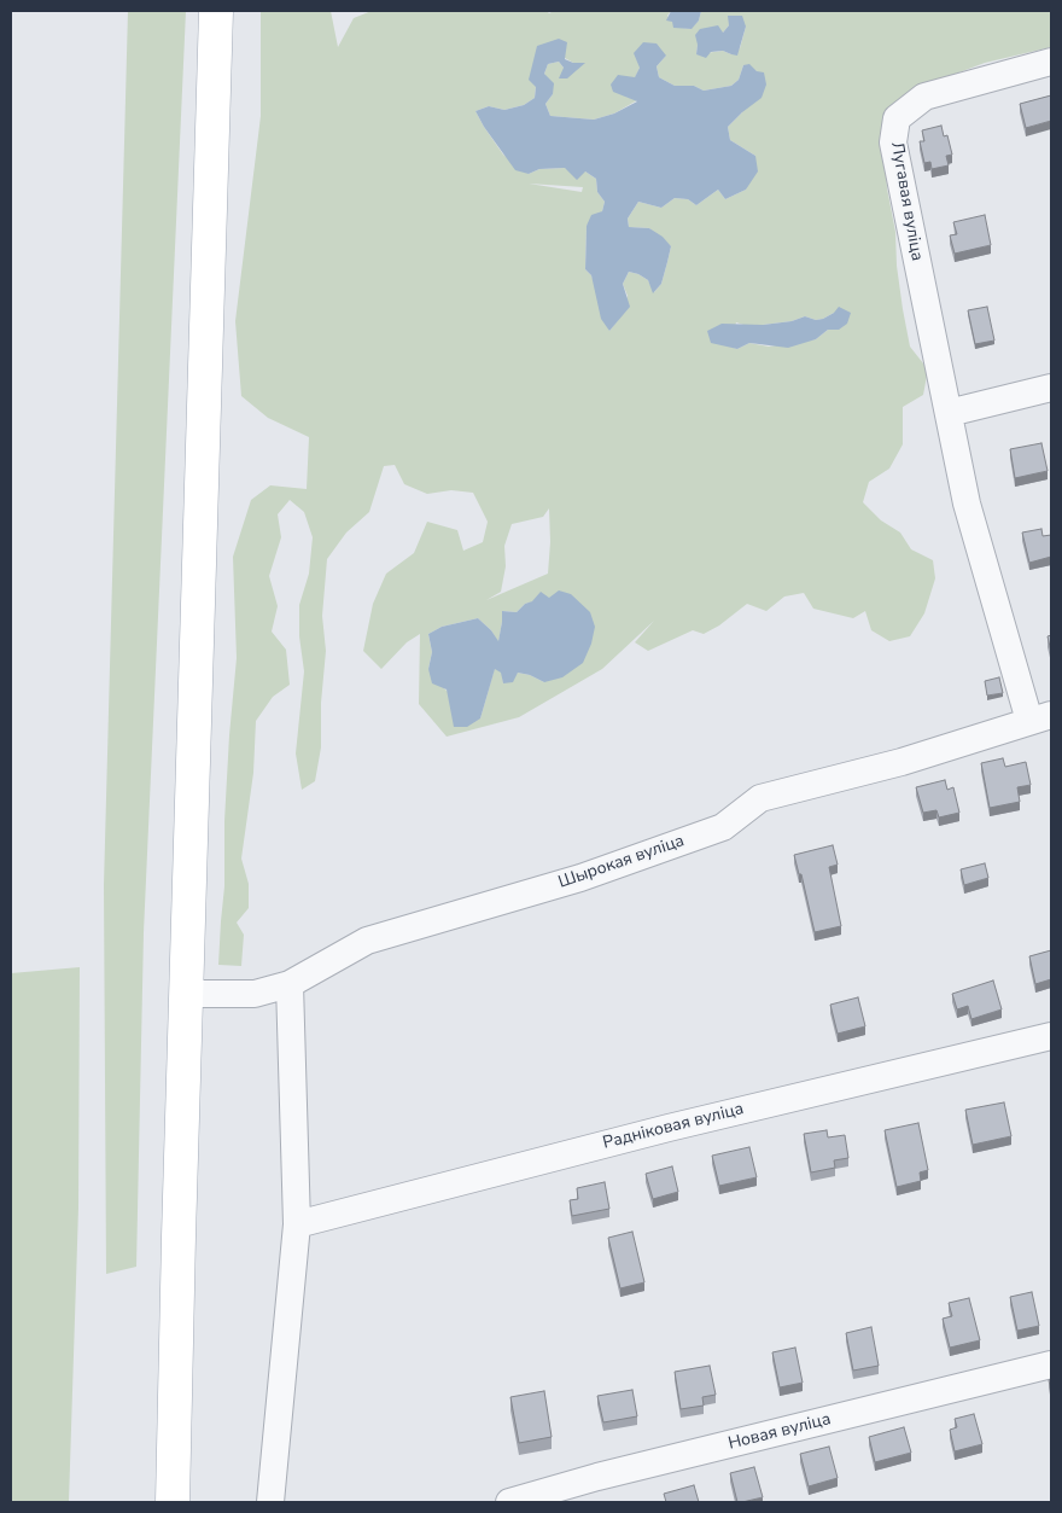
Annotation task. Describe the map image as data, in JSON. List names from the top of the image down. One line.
{"streets":{"street":["Лугавая вуліца","Шырокая вуліца","Радніковая вуліца","Новая вуліца"]},"crossings":[["Лугавая вуліца","Шырокая вуліца"]]}
